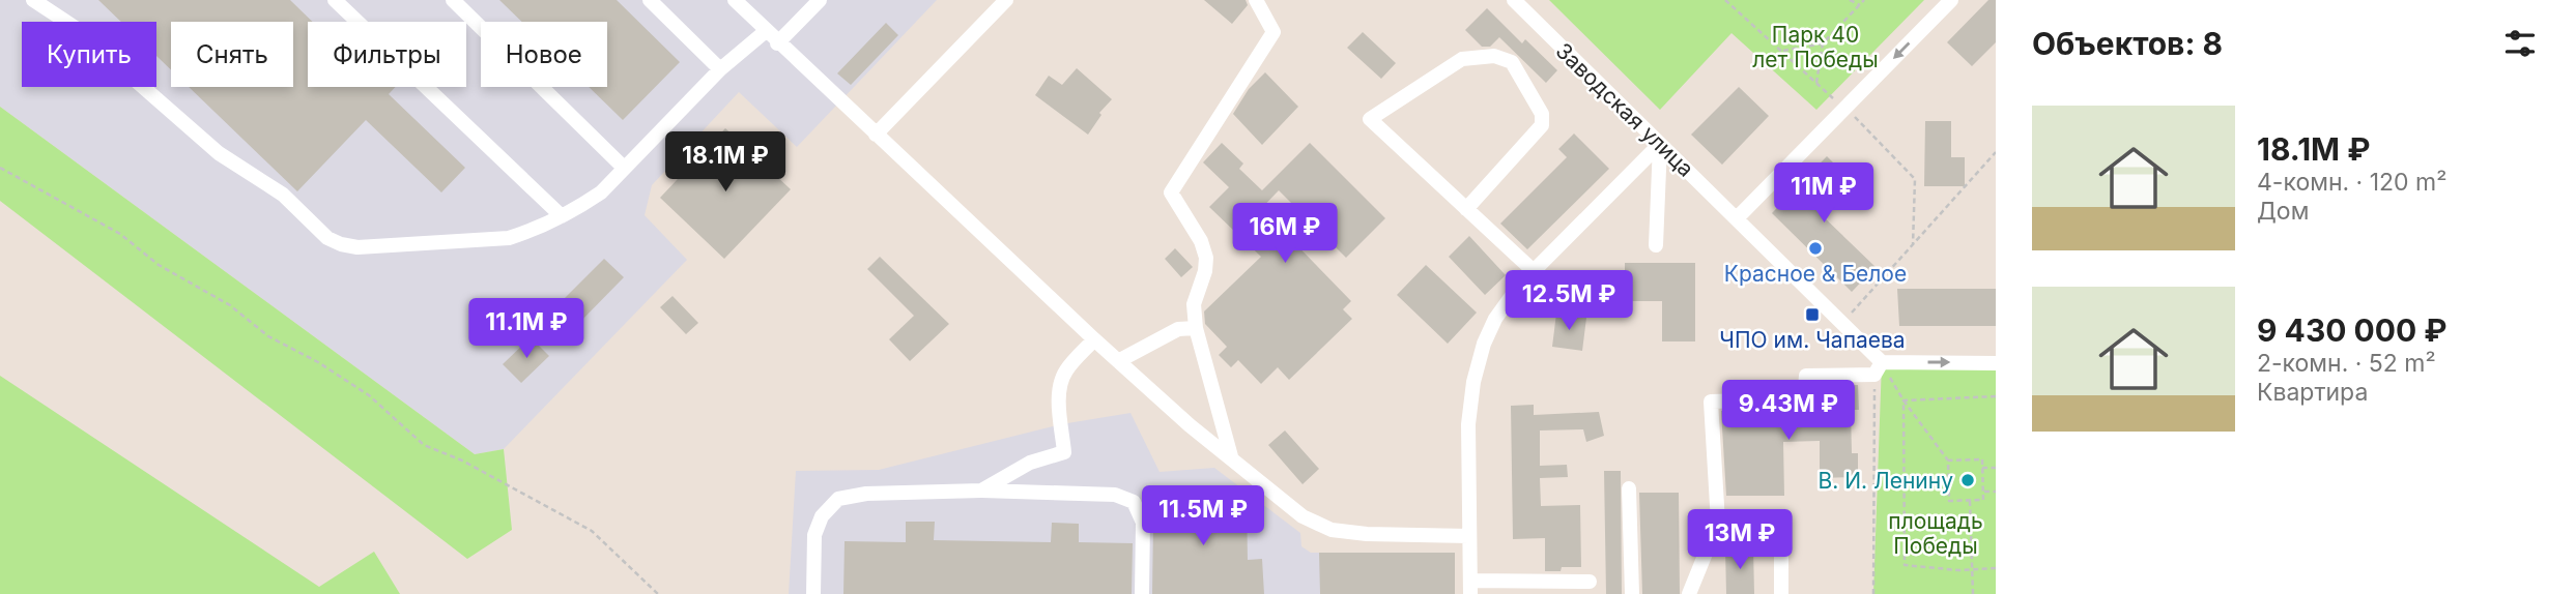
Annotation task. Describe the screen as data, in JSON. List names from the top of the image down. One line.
{"streets":{"street":["Заводская улица"]},"parks":["Парк 40 лет Победы","площадь Победы"],"places":{"other":["Красное & Белое","В. И. Ленину"],"transit":["ЧПО им. Чапаева"]},"page":{"heading":"Объектов: 8","chip":["Купить","Снять","Фильтры","Новое"],"list":[{"name":"18.1M ₽","note":"4-комн. · 120 m² · Дом"},{"name":"9 430 000 ₽","note":"2-комн. · 52 m² · Квартира"}],"price":["18.1M ₽","11M ₽","16M ₽","12.5M ₽","11.1M ₽","9.43M ₽","11.5M ₽","13M ₽"]}}
